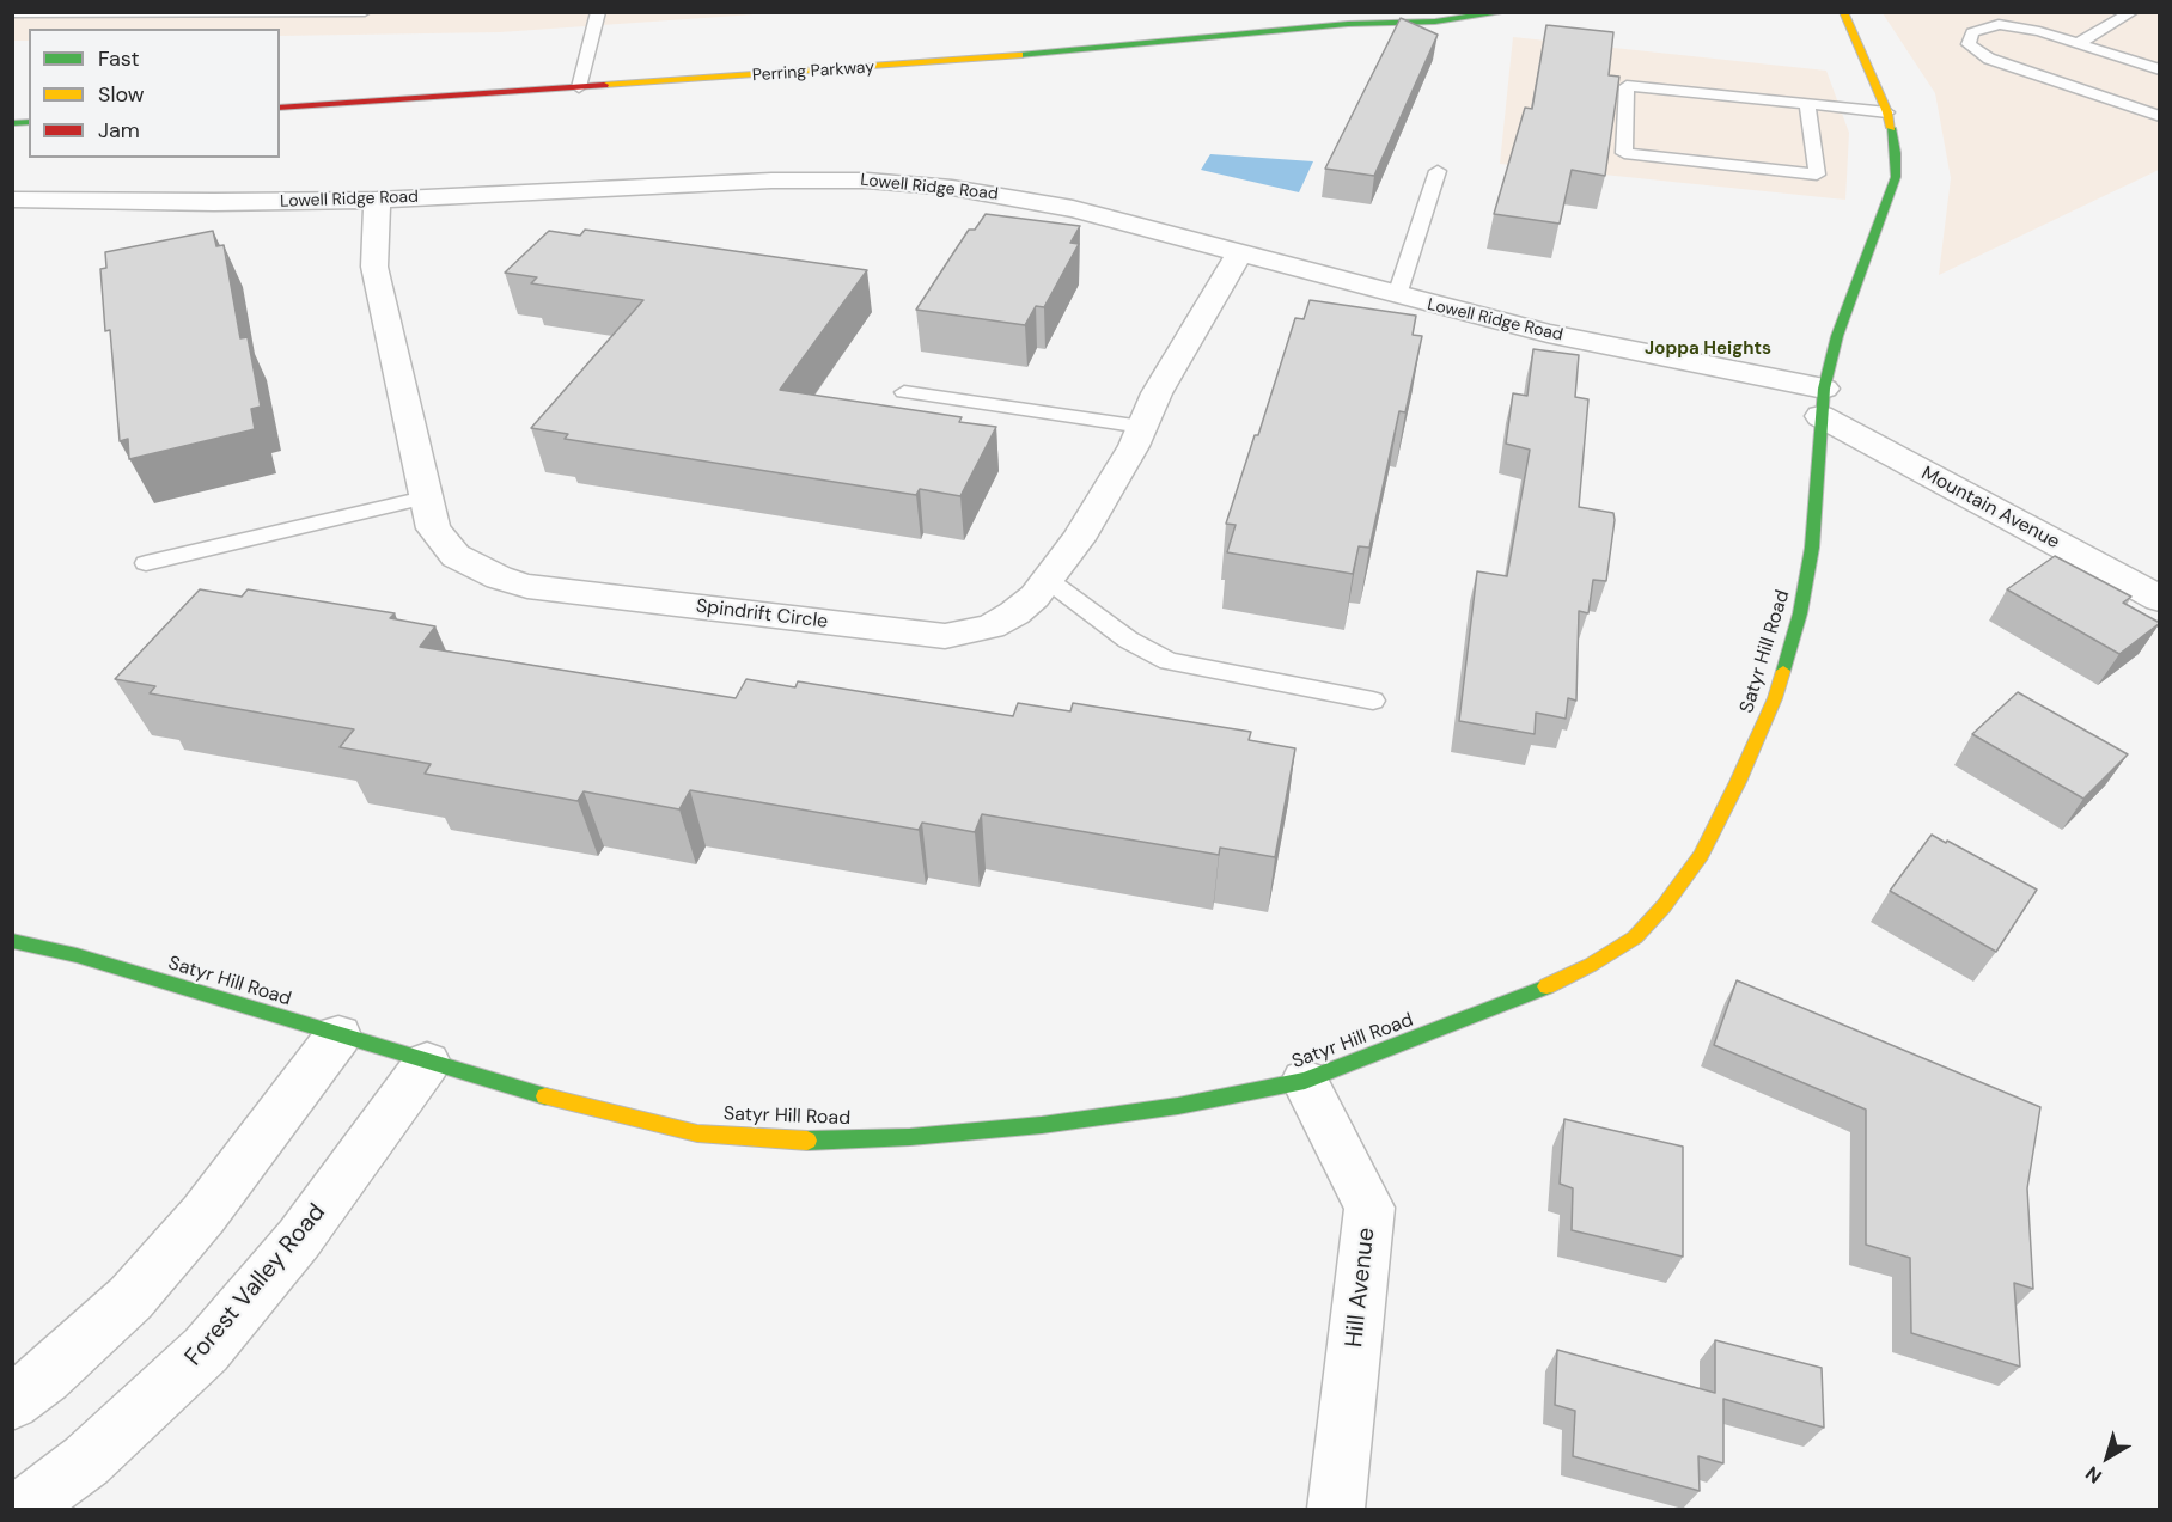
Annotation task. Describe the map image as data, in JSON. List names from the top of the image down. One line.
{"streets":{"street":["Perring Parkway","Lowell Ridge Road","Mountain Avenue","Spindrift Circle","Satyr Hill Road","Forest Valley Road","Hill Avenue"]},"crossings":[["Lowell Ridge Road","Mountain Avenue"],["Lowell Ridge Road","Spindrift Circle"],["Lowell Ridge Road","Satyr Hill Road"],["Mountain Avenue","Satyr Hill Road"],["Satyr Hill Road","Forest Valley Road"],["Satyr Hill Road","Hill Avenue"]],"districts":["Joppa Heights"],"legend":["Fast","Slow","Jam"],"north":"bottom left"}
